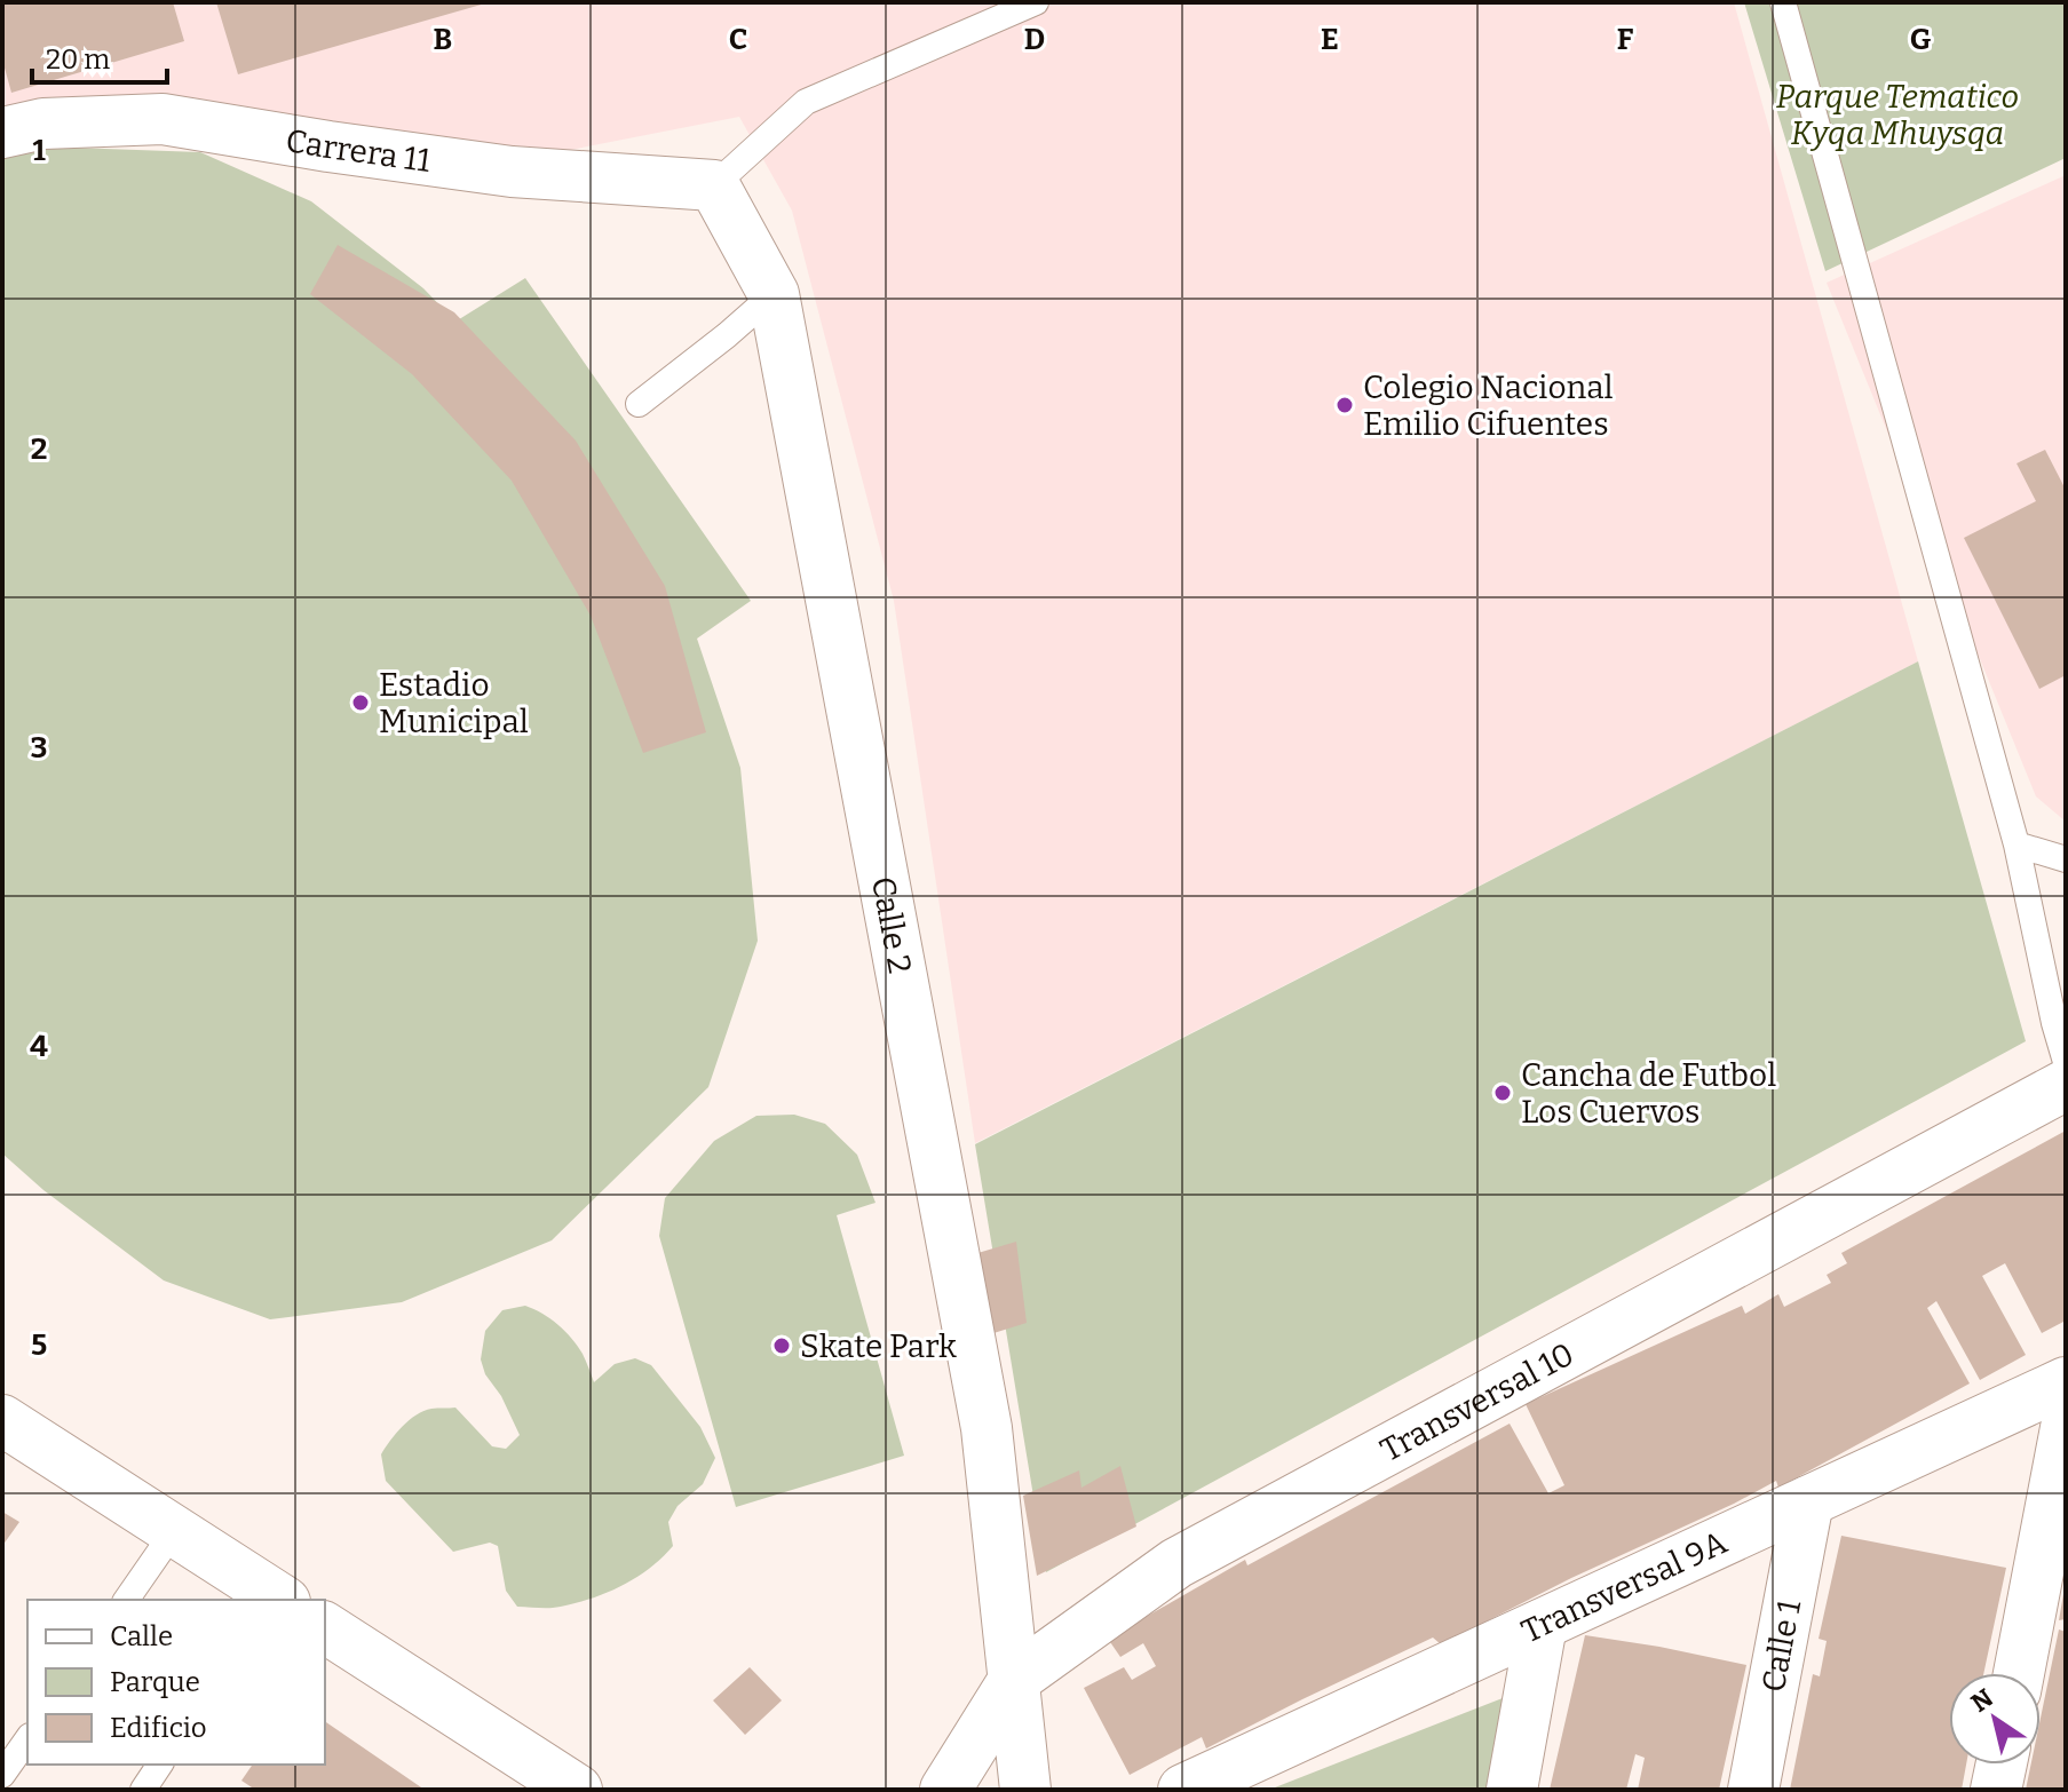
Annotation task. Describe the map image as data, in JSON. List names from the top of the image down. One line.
{"streets":{"street":["Carrera 11","Calle 2","Transversal 10","Transversal 9A","Calle 1"]},"crossings":[["Carrera 11","Calle 2"],["Calle 2","Transversal 10"],["Transversal 9A","Calle 1"]],"parks":["Parque Tematico Kyqa Mhuysqa"],"places":["Colegio Nacional Emilio Cifuentes","Estadio Municipal","Cancha de Futbol Los Cuervos","Skate Park"],"legend":["Calle","Parque","Edificio"],"scale_bar":"20 m","north":"top left","grid":{"columns":["B","C","D","E","F","G"],"rows":["1","2","3","4","5"]}}
